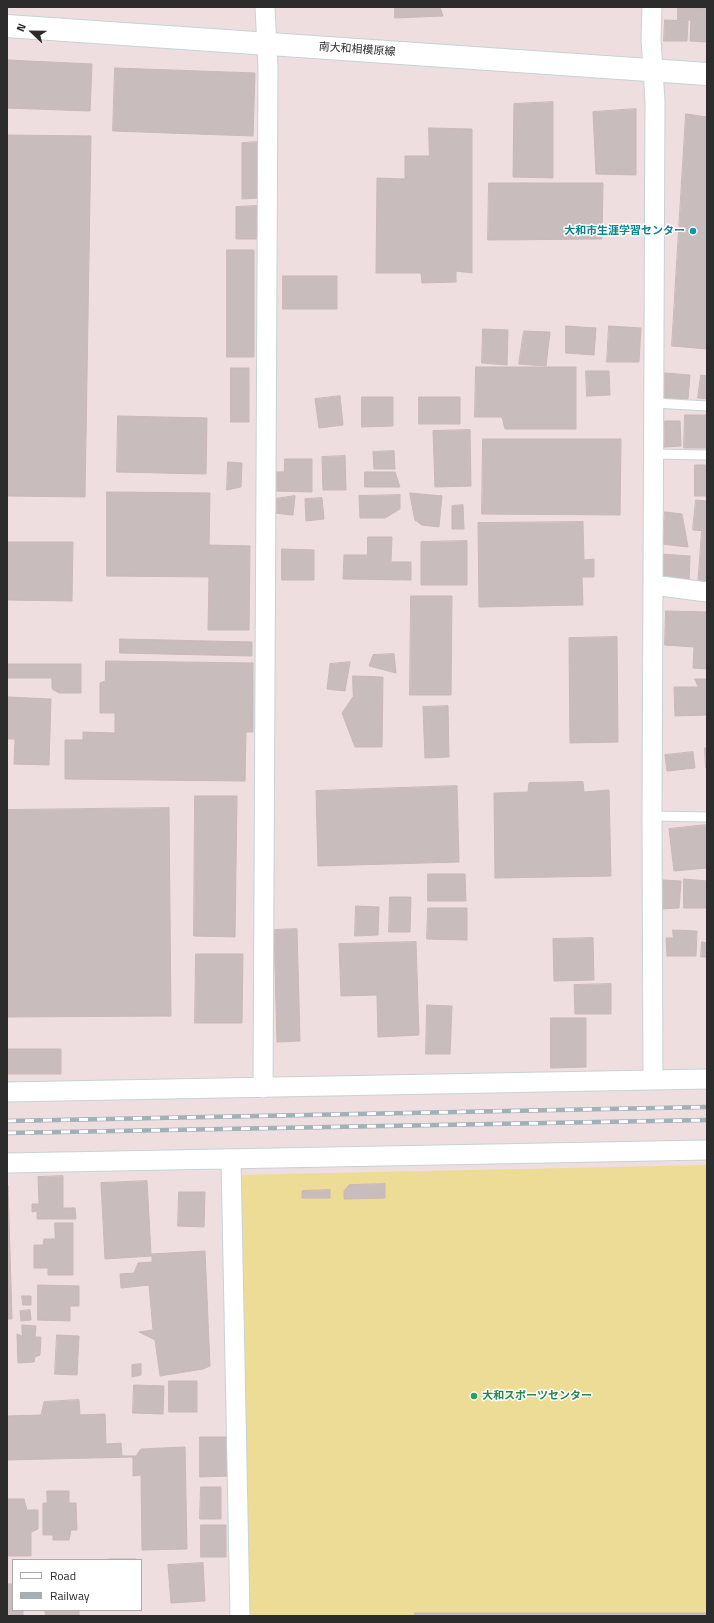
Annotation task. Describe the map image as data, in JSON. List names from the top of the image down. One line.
{"streets":{"street":["南大和相模原線"]},"places":["大和市生涯学習センター","大和スポーツセンター"],"legend":["Road","Railway"],"north":"left"}
